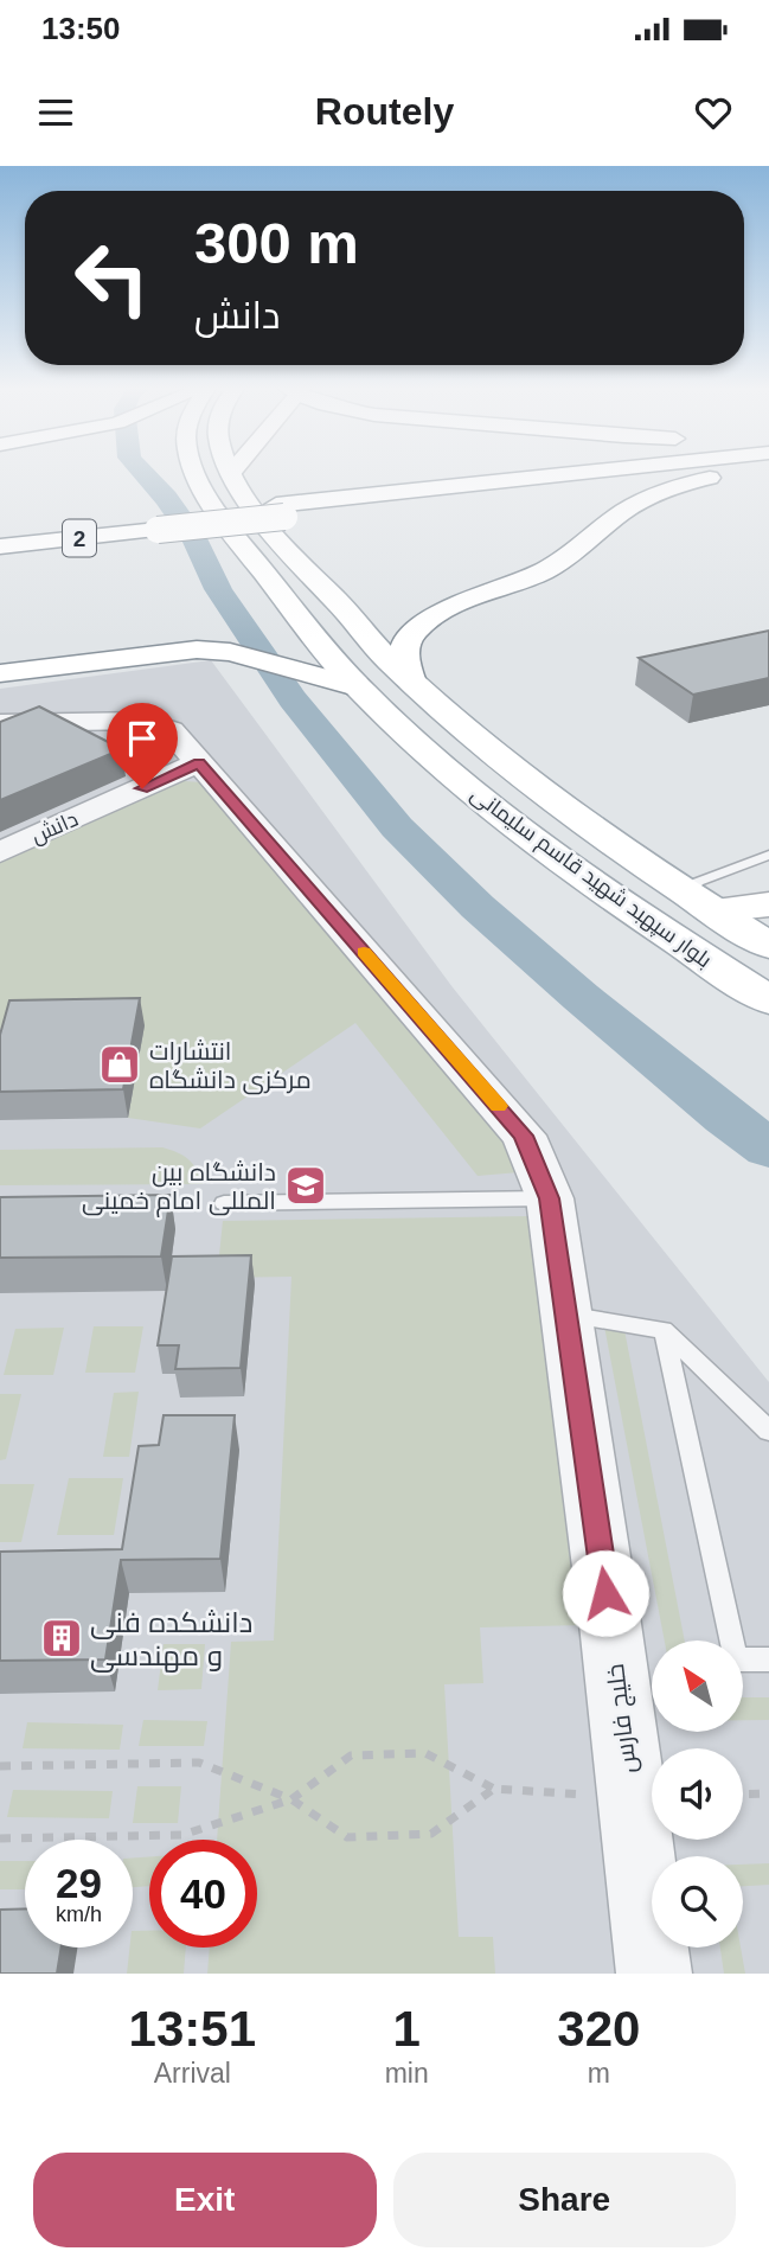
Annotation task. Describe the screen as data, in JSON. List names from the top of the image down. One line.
{"streets":{"main road":["2","بلوار سپهبد شهید قاسم سلیمانی"],"street":["دانش","خلیج فارس"]},"crossings":[["دانش","خلیج فارس"]],"places":{"shop":["انتشارات مرکزی دانشگاه"],"school or university":["دانشگاه بین المللی امام خمینی"],"building":["دانشکده فنی و مهندسی"]},"north":"top left","page":{"status":"13:50","header":"Routely","turn":["300 m","دانش"],"speed":"29 km/h","limit":"40","eta":["13:51","Arrival","1","min","320","m"],"buttons":["Exit","Share"]}}
